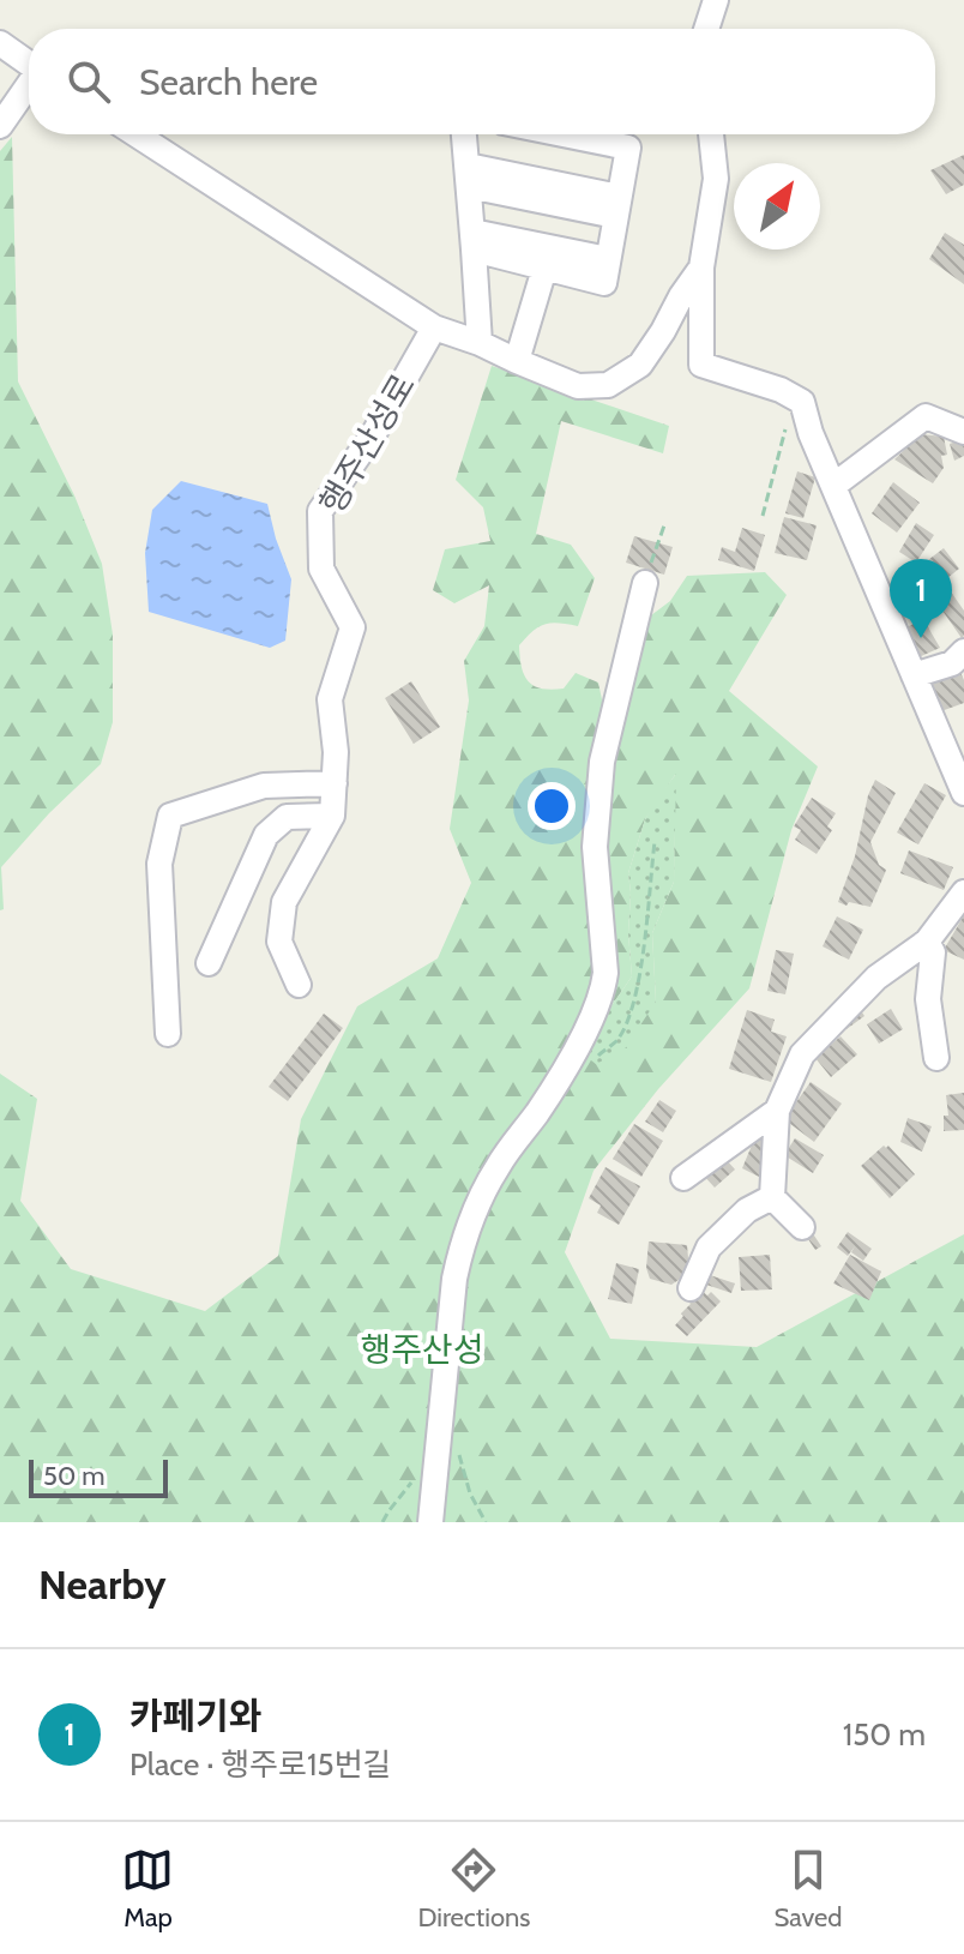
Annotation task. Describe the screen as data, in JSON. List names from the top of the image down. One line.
{"streets":{"street":["행주산성로"]},"parks":["행주산성"],"scale_bar":"50 m","north":"top right","page":{"search":"Search here","pins":"1","scale":"50 m","heading":"Nearby","list":[{"mark":"1","name":"카페기와","note":"Place · 행주로15번길","value":"150 m"}],"nav":["Map","Directions","Saved"]}}
